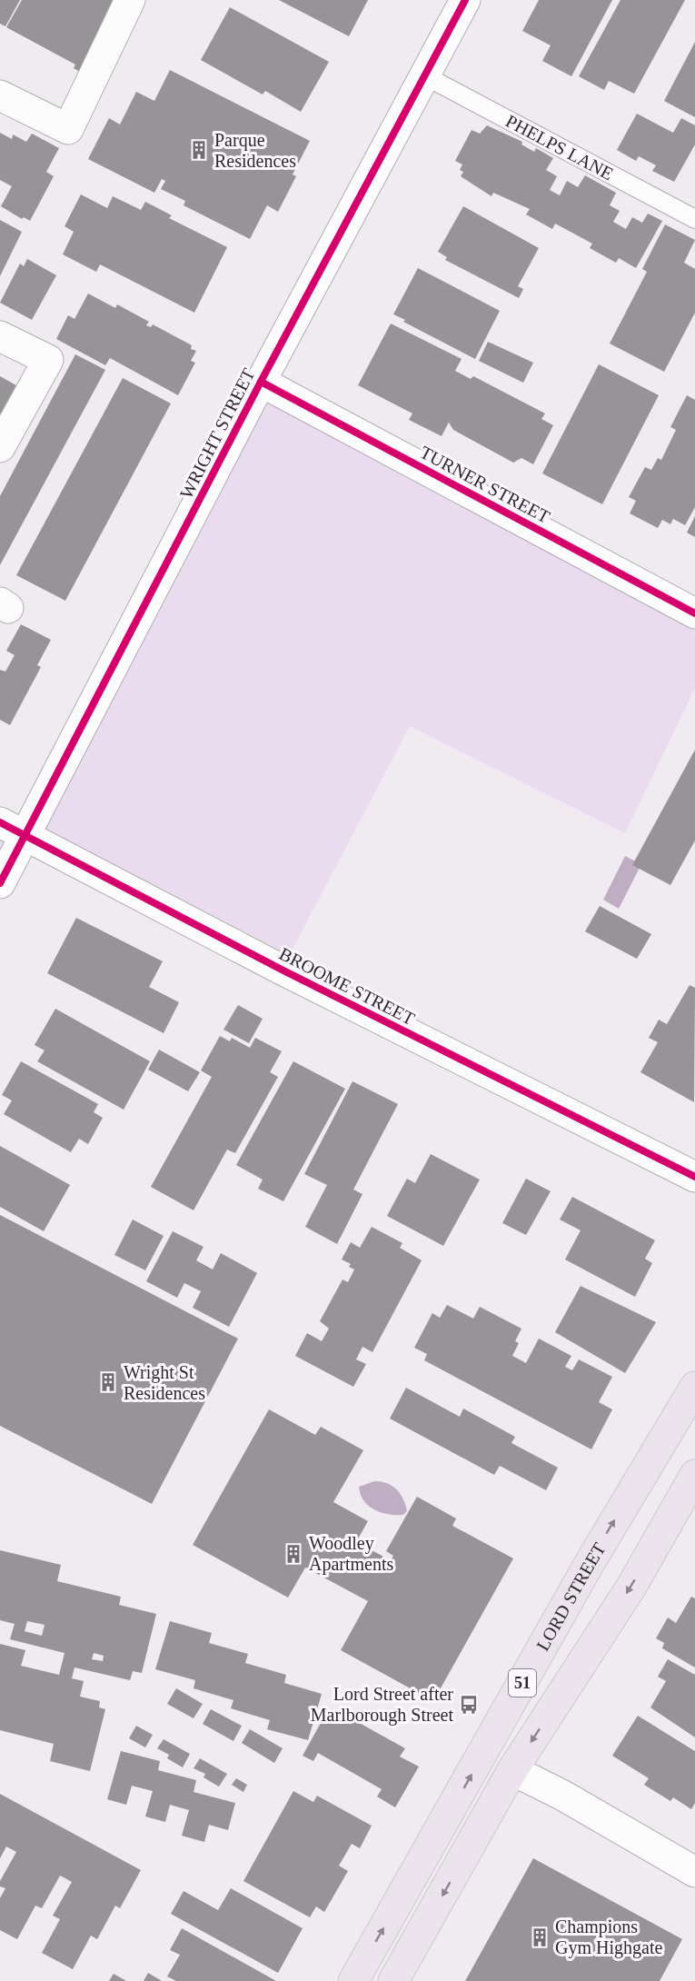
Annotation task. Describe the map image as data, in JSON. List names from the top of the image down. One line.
{"streets":{"main road":["LORD STREET","51"],"street":["WRIGHT STREET","TURNER STREET","BROOME STREET"],"lane":["PHELPS LANE"]},"crossings":[["PHELPS LANE","WRIGHT STREET"],["WRIGHT STREET","TURNER STREET"],["WRIGHT STREET","BROOME STREET"]],"places":{"building":["Parque Residences","Wright St Residences","Woodley Apartments","Champions Gym Highgate"],"bus stop":["Lord Street after Marlborough Street"]}}
